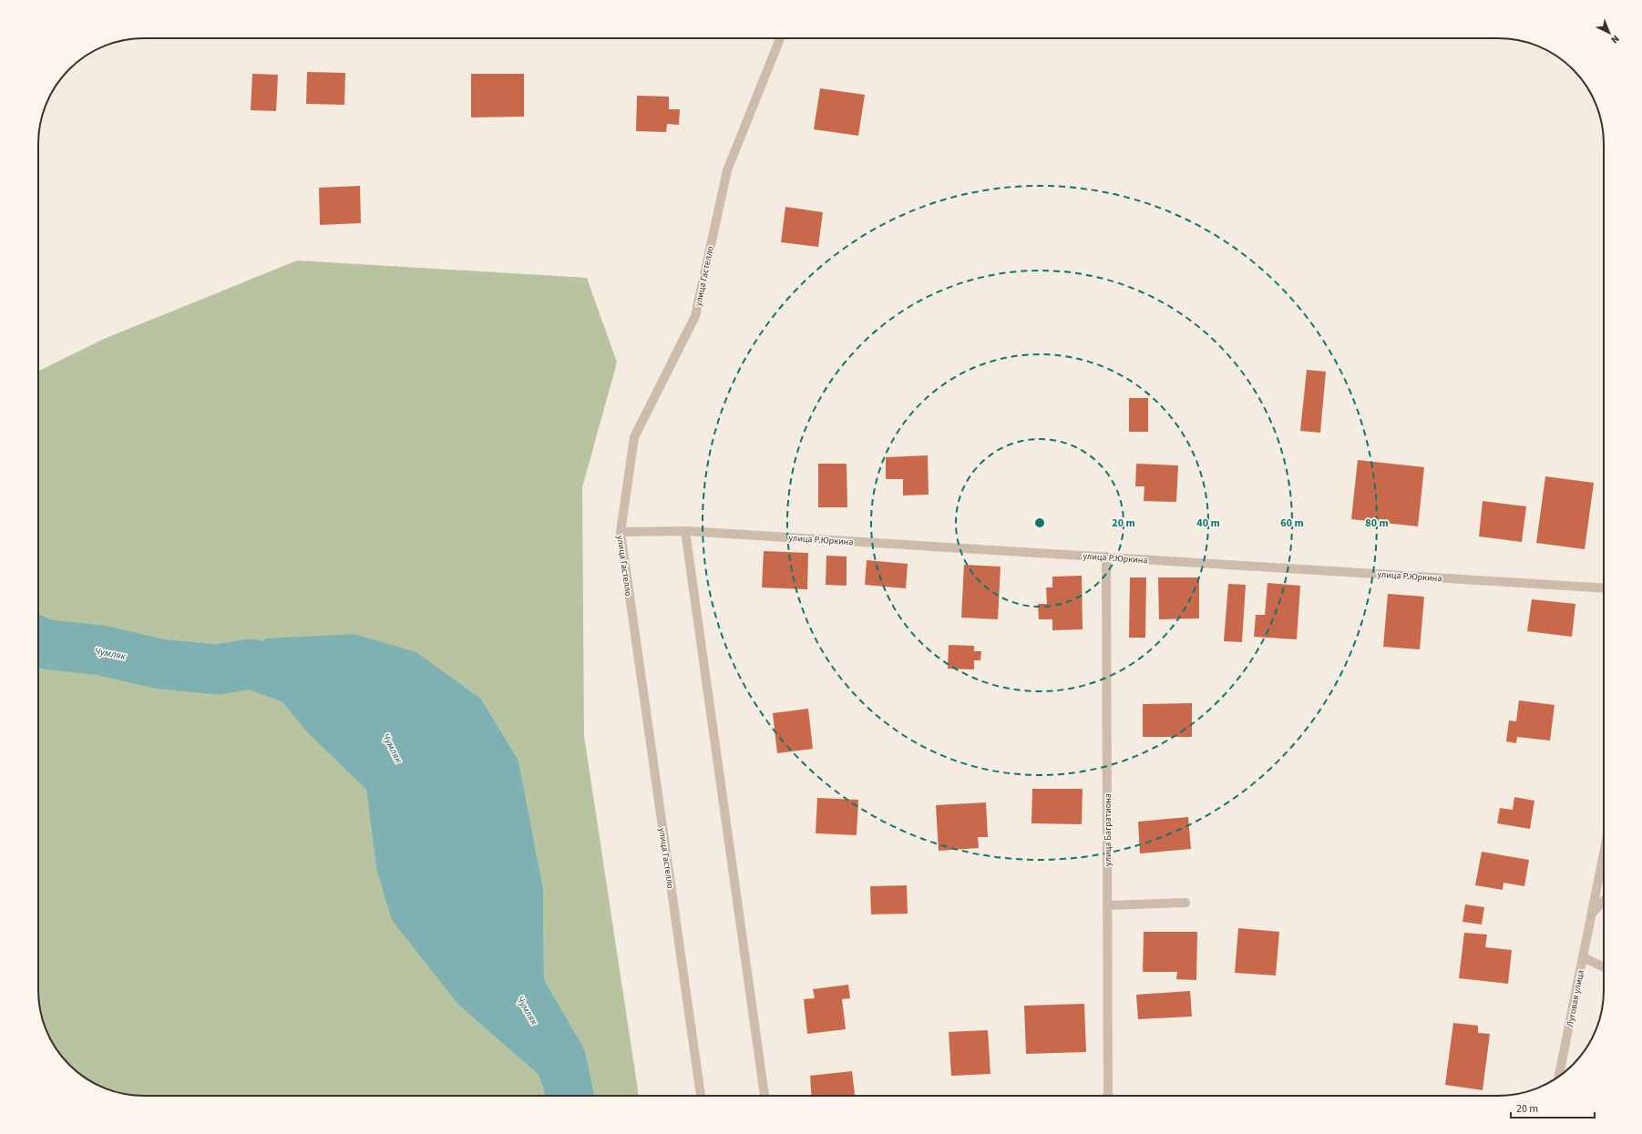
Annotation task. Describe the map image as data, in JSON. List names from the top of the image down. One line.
{"streets":{"street":["улица Гастелло","улица Р.Юркина","улица Багратиона","Луговая улица"]},"crossings":[["улица Гастелло","улица Р.Юркина"],["улица Р.Юркина","улица Багратиона"]],"water":["Чумляк"],"scale_bar":"20 m","north":"bottom right","rings":["20 m","40 m","60 m","80 m"]}
